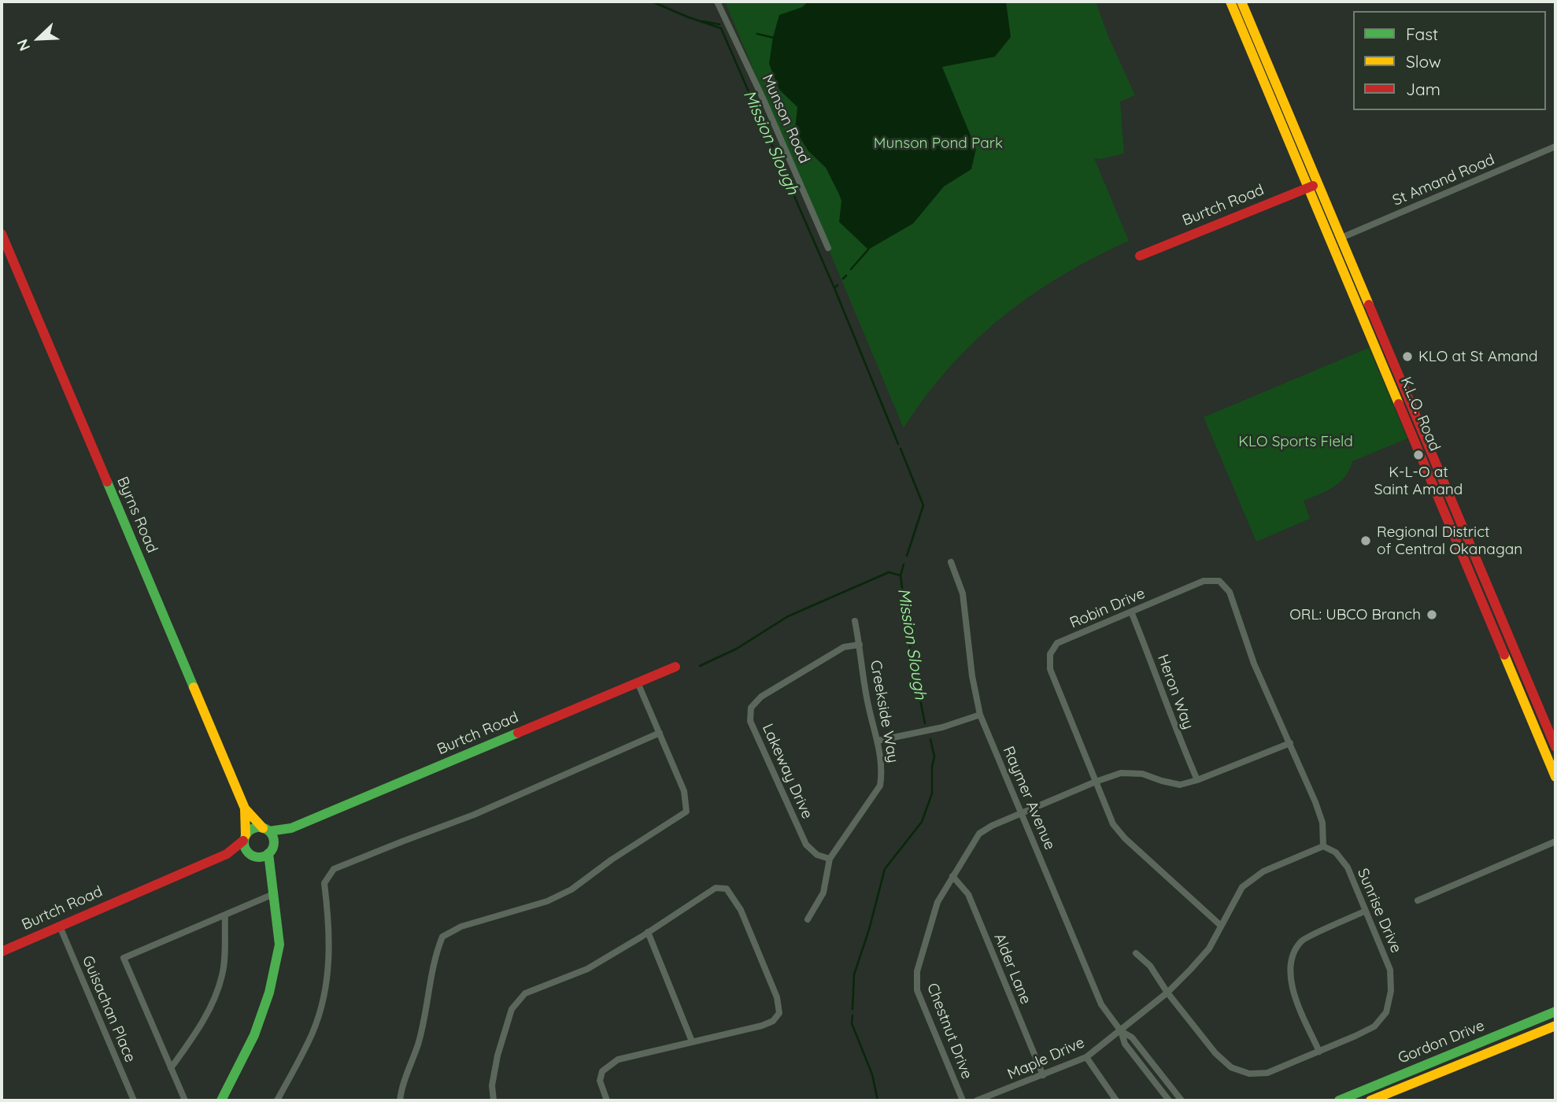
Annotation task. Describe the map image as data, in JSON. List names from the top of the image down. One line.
{"streets":{"main road":["Burtch Road","K.L.O. Road","Byrns Road","Gordon Drive"],"street":["Munson Road","St Amand Road","Robin Drive","Heron Way","Creekside Way","Lakeway Drive","Raymer Avenue","Sunrise Drive","Alder Lane","Guisachan Place","Chestnut Drive","Maple Drive"]},"crossings":[["St Amand Road","K.L.O. Road"],["Burtch Road","K.L.O. Road"],["Burtch Road","Byrns Road"],["Burtch Road","Guisachan Place"],["Robin Drive","Heron Way"],["Robin Drive","Sunrise Drive"],["Robin Drive","Chestnut Drive"],["Heron Way","Chestnut Drive"],["Creekside Way","Lakeway Drive"],["Raymer Avenue","Chestnut Drive"],["Raymer Avenue","Maple Drive"],["Alder Lane","Chestnut Drive"],["Alder Lane","Maple Drive"]],"water":["Mission Slough"],"parks":["Munson Pond Park","KLO Sports Field"],"places":["KLO at St Amand","K-L-O at Saint Amand","Regional District of Central Okanagan","ORL: UBCO Branch"],"legend":["Fast","Slow","Jam"],"north":"bottom left"}
